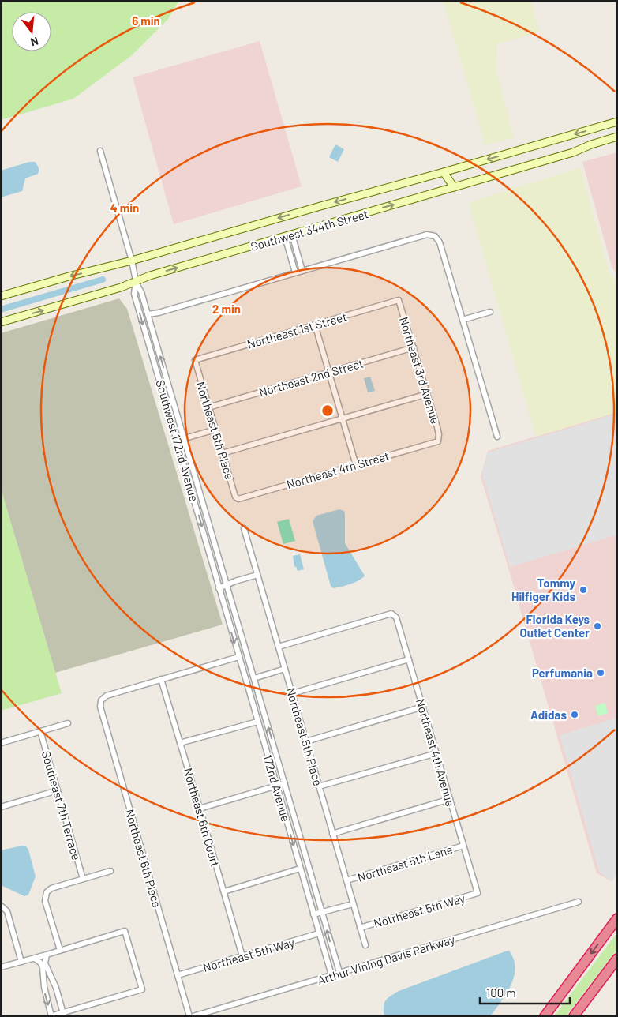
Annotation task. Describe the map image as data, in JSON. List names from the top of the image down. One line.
{"streets":{"main road":["Southwest 344th Street"],"street":["Northeast 1st Street","Northeast 3rd Avenue","Northeast 2nd Street","Northeast 5th Place","Southwest 172nd Avenue","Northeast 4th Street","Northeast 4th Avenue","172nd Avenue","Southeast 7th Terrace","Northeast 6th Court","Northeast 6th Place","Northeast 5th Lane","Notrheast 5th Way","Northeast 5th Way","Arthur Vining Davis Parkway"]},"crossings":[["Southwest 344th Street","Southwest 172nd Avenue"],["Northeast 1st Street","Northeast 3rd Avenue"],["Northeast 1st Street","Northeast 5th Place"],["Northeast 3rd Avenue","Northeast 2nd Street"],["Northeast 3rd Avenue","Northeast 4th Street"],["Northeast 2nd Street","Northeast 5th Place"],["Northeast 5th Place","Northeast 4th Street"],["Northeast 5th Place","Northeast 4th Avenue"],["Northeast 5th Place","Northeast 5th Lane"],["Northeast 5th Place","Notrheast 5th Way"],["Southwest 172nd Avenue","172nd Avenue"],["Northeast 4th Avenue","Northeast 5th Lane"],["Northeast 4th Avenue","Notrheast 5th Way"],["172nd Avenue","Northeast 5th Way"],["172nd Avenue","Arthur Vining Davis Parkway"],["Northeast 6th Court","Northeast 6th Place"],["Northeast 6th Court","Northeast 5th Way"],["Northeast 6th Place","Northeast 5th Way"]],"places":["Tommy Hilfiger Kids","Florida Keys Outlet Center","Perfumania","Adidas"],"scale_bar":"100 m","north":"bottom","rings":["6 min","4 min","2 min"]}
